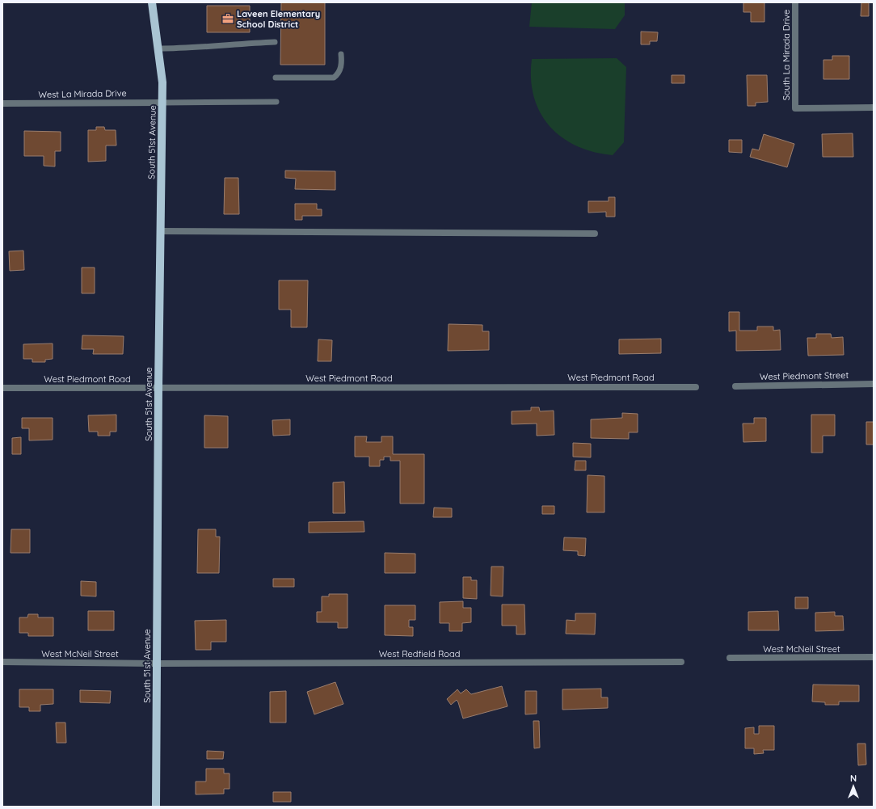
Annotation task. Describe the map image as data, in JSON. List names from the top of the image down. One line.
{"streets":{"main road":["South 51st Avenue"],"street":["South La Mirada Drive","West La Mirada Drive","West Piedmont Street","West Piedmont Road","West McNeil Street","West Redfield Road"]},"crossings":[["West La Mirada Drive","South 51st Avenue"],["South 51st Avenue","West Piedmont Road"],["South 51st Avenue","West McNeil Street"],["South 51st Avenue","West Redfield Road"],["West McNeil Street","West Redfield Road"]],"places":{"office":["Laveen Elementary School District"]},"north":"top"}
